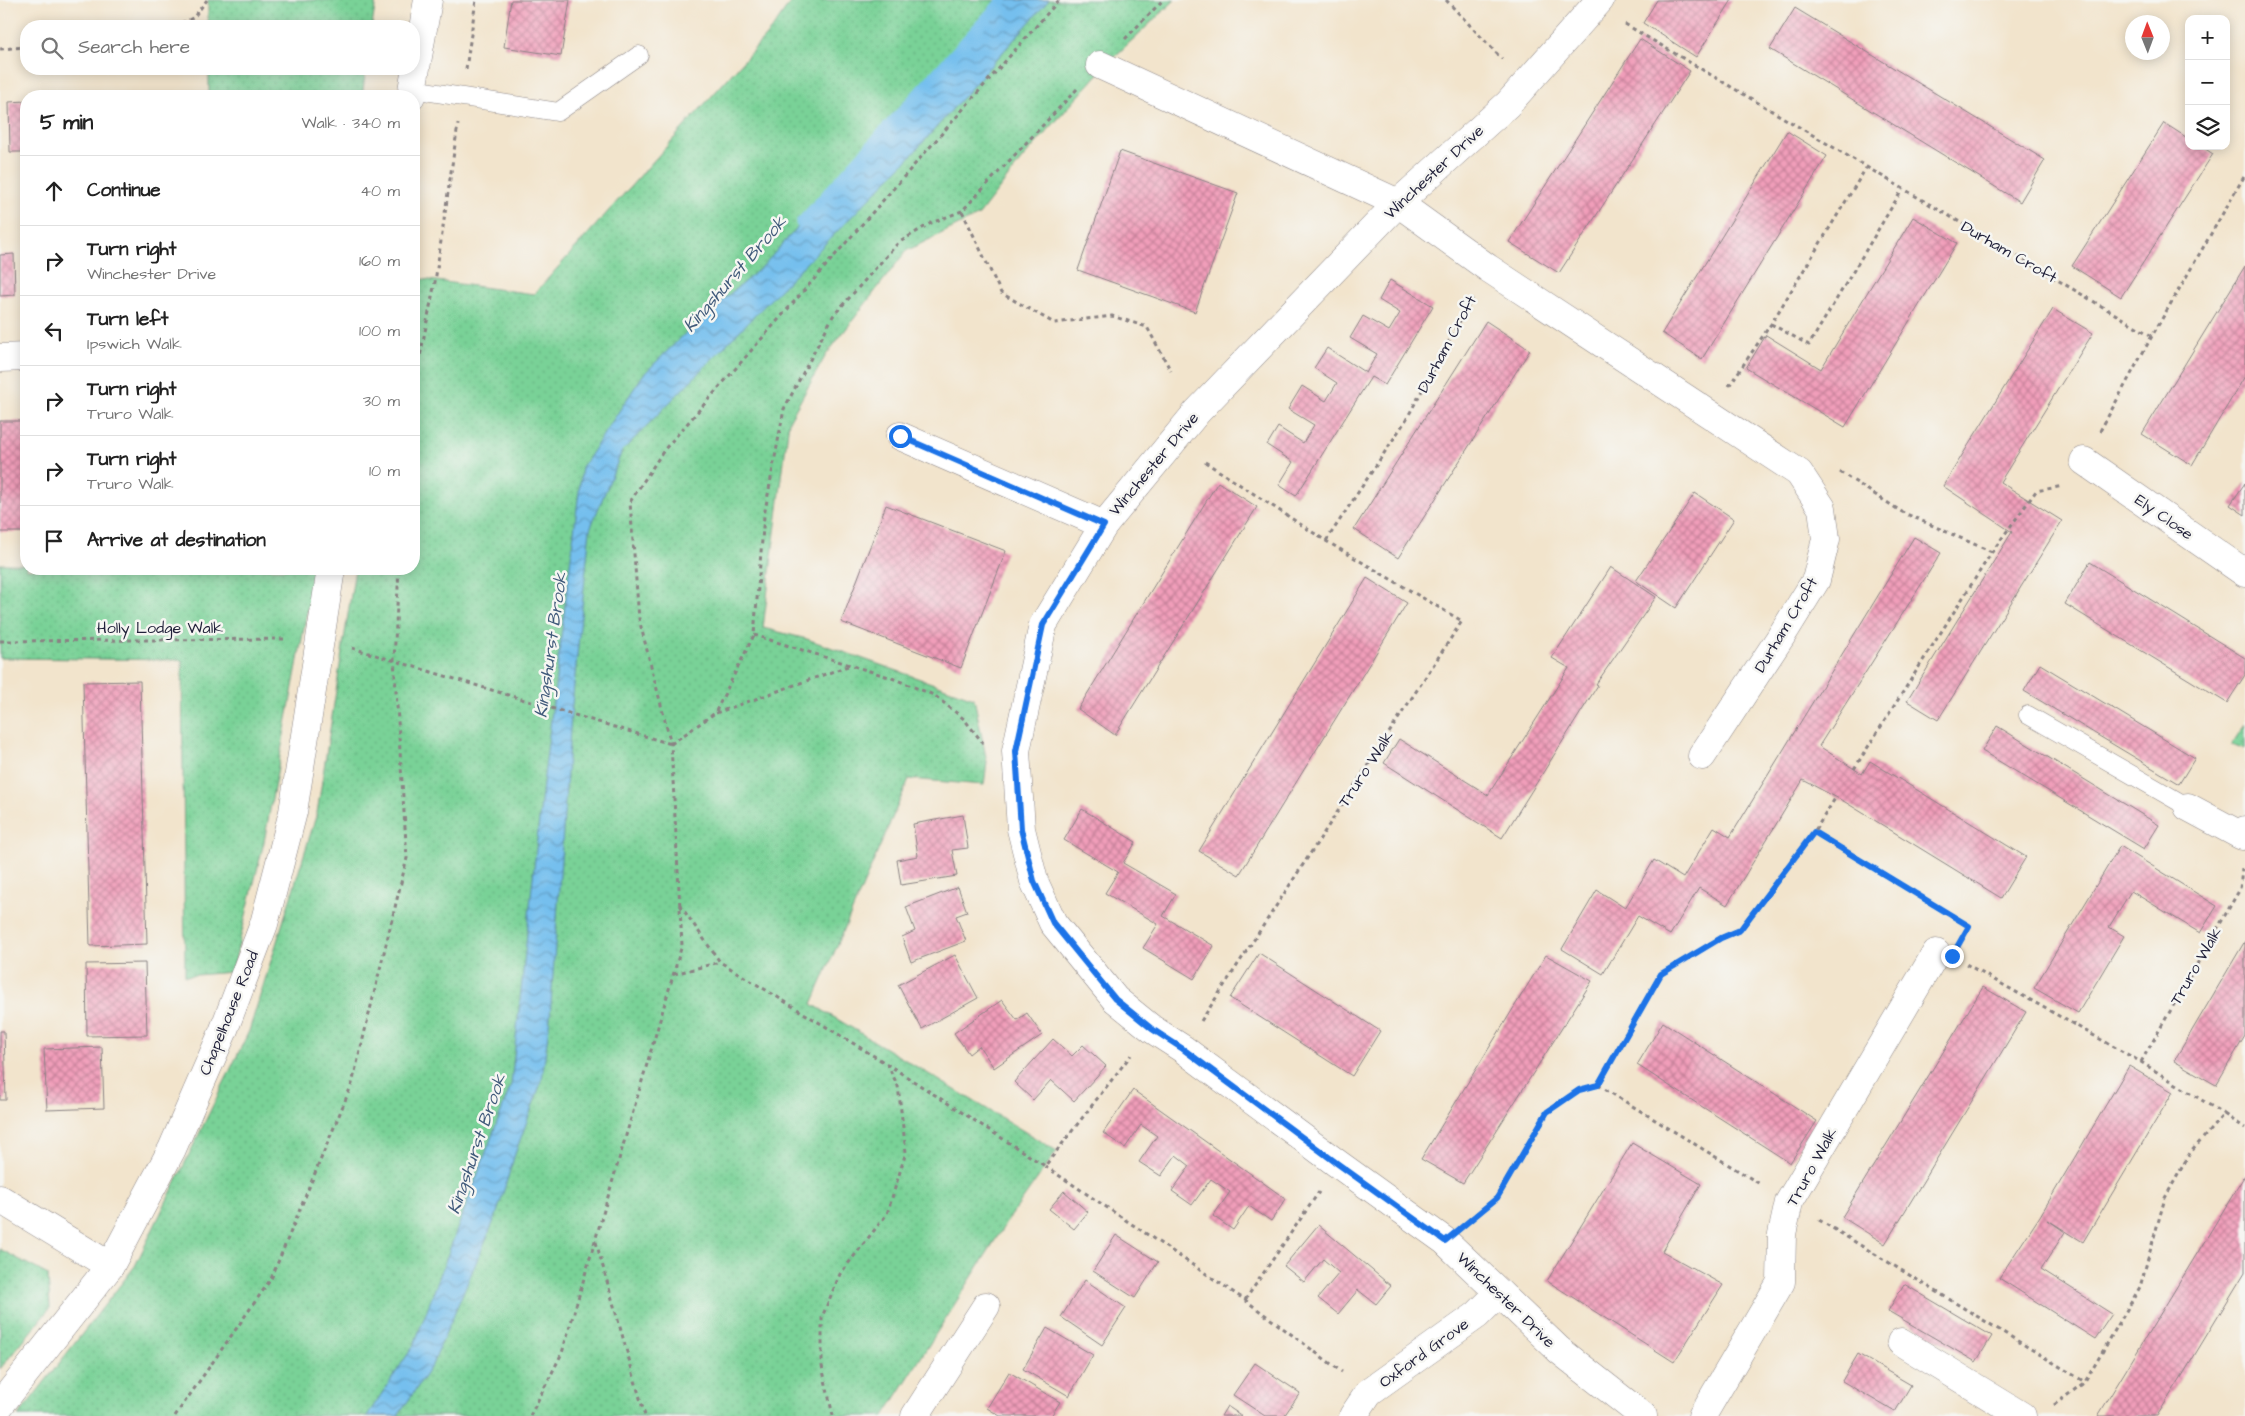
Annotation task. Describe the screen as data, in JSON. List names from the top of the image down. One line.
{"streets":{"street":["Winchester Drive","Durham Croft","Ely Close","Truro Walk","Chapelhouse Road","Oxford Grove"],"path":["Holly Lodge Walk"]},"crossings":[["Winchester Drive","Durham Croft"],["Winchester Drive","Truro Walk"],["Winchester Drive","Oxford Grove"],["Durham Croft","Truro Walk"],["Holly Lodge Walk","Chapelhouse Road"]],"water":["Kingshurst Brook"],"north":"top","page":{"map_buttons":["+","−"],"search":"Search here","heading":["5 min","Walk · 340 m"],"list":[["Continue","40 m"],["Turn right","Winchester Drive","160 m"],["Turn left","Ipswich Walk","100 m"],["Turn right","Truro Walk","30 m"],["Turn right","Truro Walk","10 m"],"Arrive at destination"]}}
